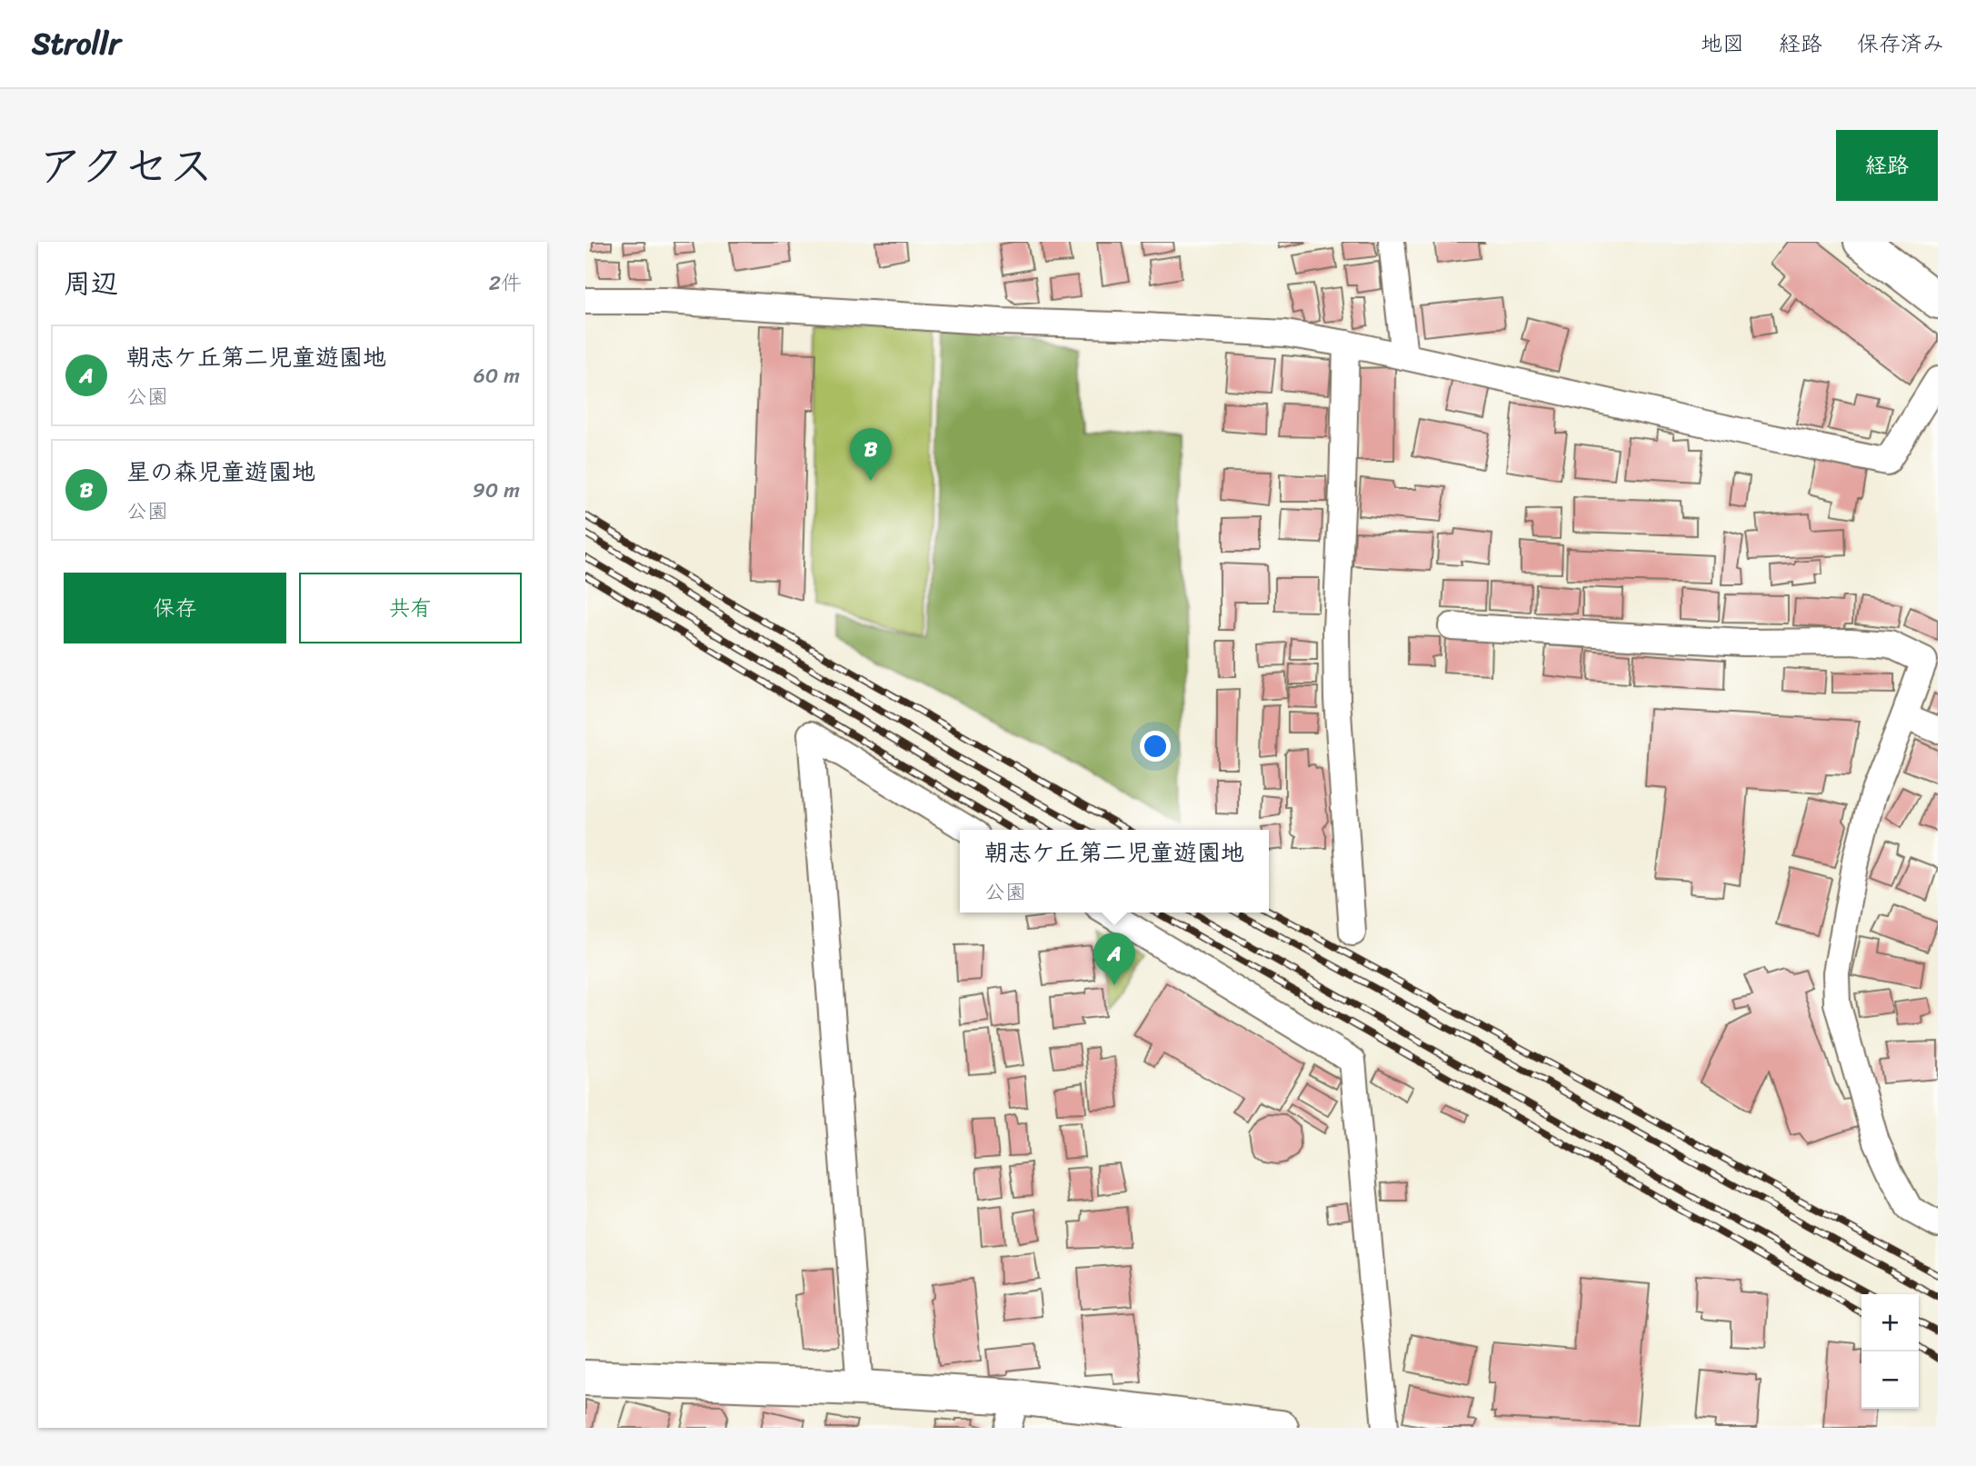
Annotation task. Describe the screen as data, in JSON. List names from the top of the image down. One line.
{"page":{"header":"Strollr","nav":["地図","経路","保存済み"],"title":"アクセス","buttons":["経路",["保存","共有"]],"heading":["周辺","2件"],"list":[{"mark":"A","name":"朝志ケ丘第二児童遊園地","note":"公園","value":"60 m"},{"mark":"B","name":"星の森児童遊園地","note":"公園","value":"90 m"}],"pins":["B","A"],"popup":["朝志ケ丘第二児童遊園地","公園"],"map_buttons":["+","−"]}}
